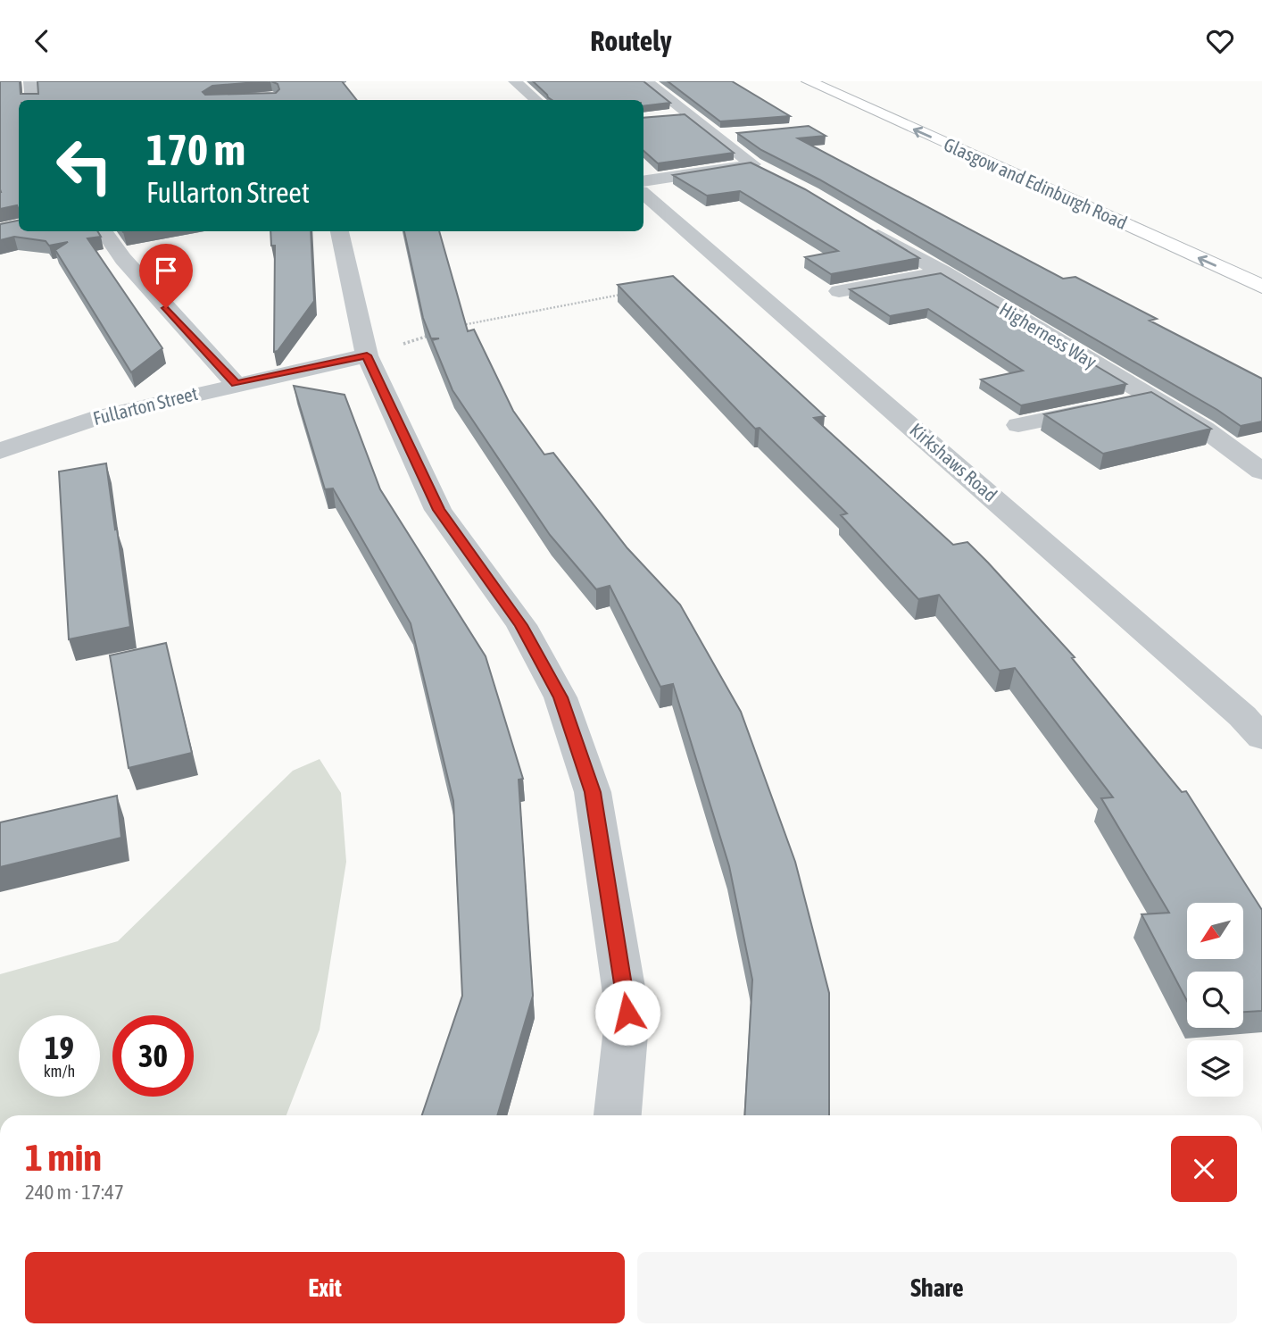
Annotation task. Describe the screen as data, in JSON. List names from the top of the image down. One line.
{"streets":{"highway":["Glasgow and Edinburgh Road"],"street":["Higherness Way","Fullarton Street","Kirkshaws Road"]},"one_way":["Glasgow and Edinburgh Road"],"north":"bottom left","page":{"header":"Routely","turn":["170 m","Fullarton Street"],"speed":"19 km/h","limit":"30","heading":["1 min","240 m · 17:47"],"buttons":["Exit","Share"]}}
